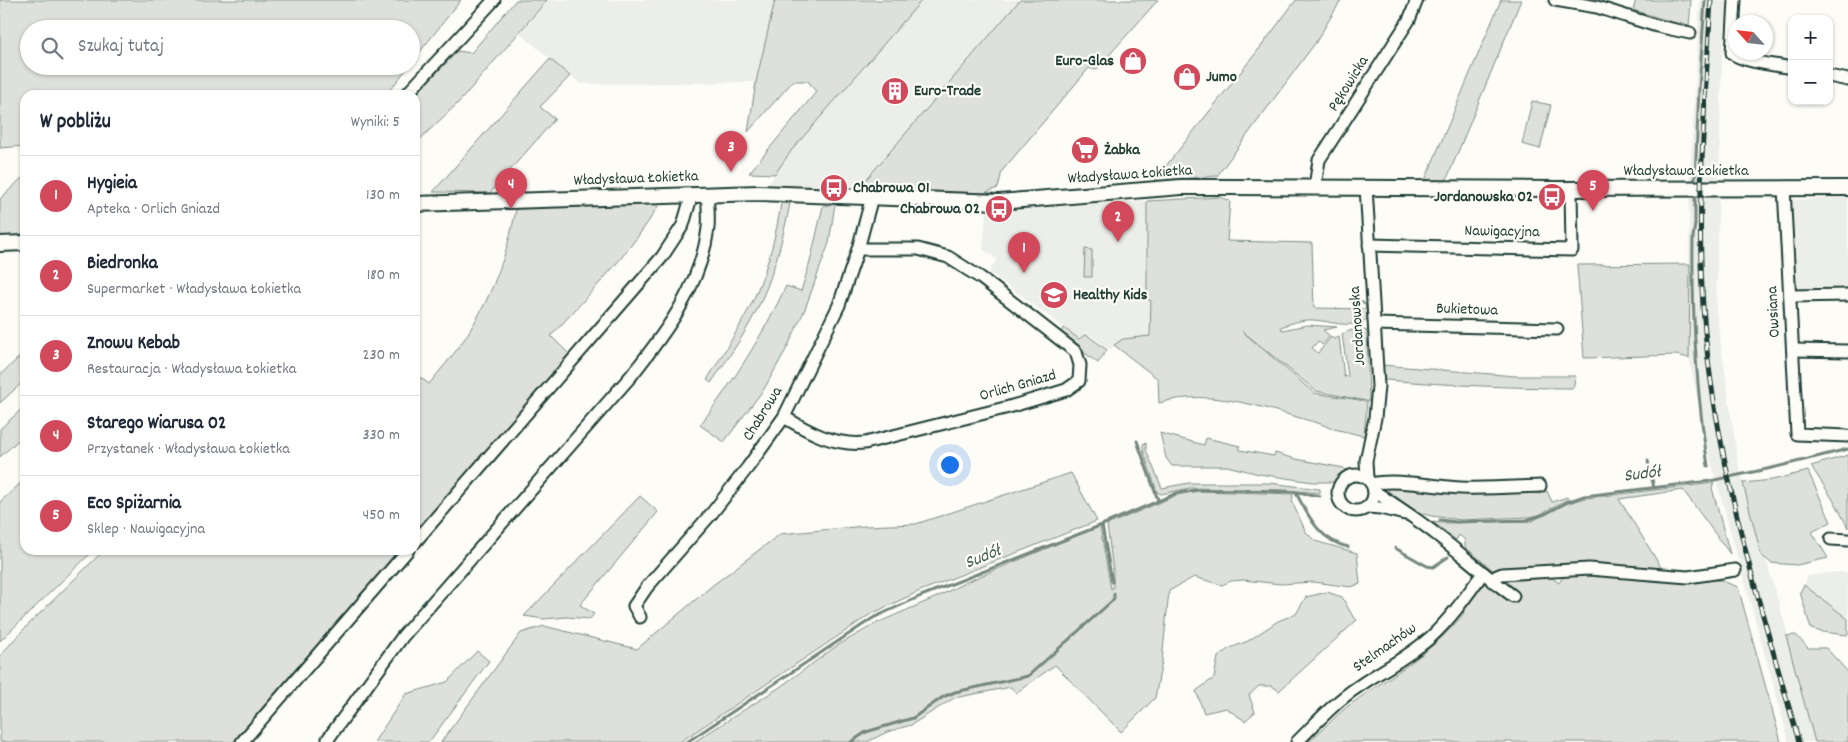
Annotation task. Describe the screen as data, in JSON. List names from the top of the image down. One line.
{"streets":{"street":["Pękowicka","Władysława Łokietka","Nawigacyjna","Bukietowa","Owsiana","Jordanowska","Orlich Gniazd","Chabrowa","Stelmachów"]},"crossings":[["Pękowicka","Władysława Łokietka"],["Władysława Łokietka","Nawigacyjna"],["Władysława Łokietka","Owsiana"],["Władysława Łokietka","Jordanowska"],["Władysława Łokietka","Chabrowa"],["Nawigacyjna","Jordanowska"],["Bukietowa","Jordanowska"],["Orlich Gniazd","Chabrowa"]],"water":["Sudół"],"places":{"shop":["Euro-Glas","Jumo"],"building":["Euro-Trade"],"supermarket":["Żabka"],"bus stop":["Chabrowa 01","Jordanowska 02","Chabrowa 02"],"school or university":["Healthy Kids"]},"north":"top left","page":{"map_buttons":["+","−"],"search":"Szukaj tutaj","heading":["W pobliżu","Wyniki: 5"],"pins":["3","4","5","2","1"],"list":[{"mark":"1","name":"Hygieia","note":"Apteka · Orlich Gniazd","value":"130 m"},{"mark":"2","name":"Biedronka","note":"Supermarket · Władysława Łokietka","value":"180 m"},{"mark":"3","name":"Znowu Kebab","note":"Restauracja · Władysława Łokietka","value":"230 m"},{"mark":"4","name":"Starego Wiarusa 02","note":"Przystanek · Władysława Łokietka","value":"330 m"},{"mark":"5","name":"Eco Spiżarnia","note":"Sklep · Nawigacyjna","value":"450 m"}]}}
